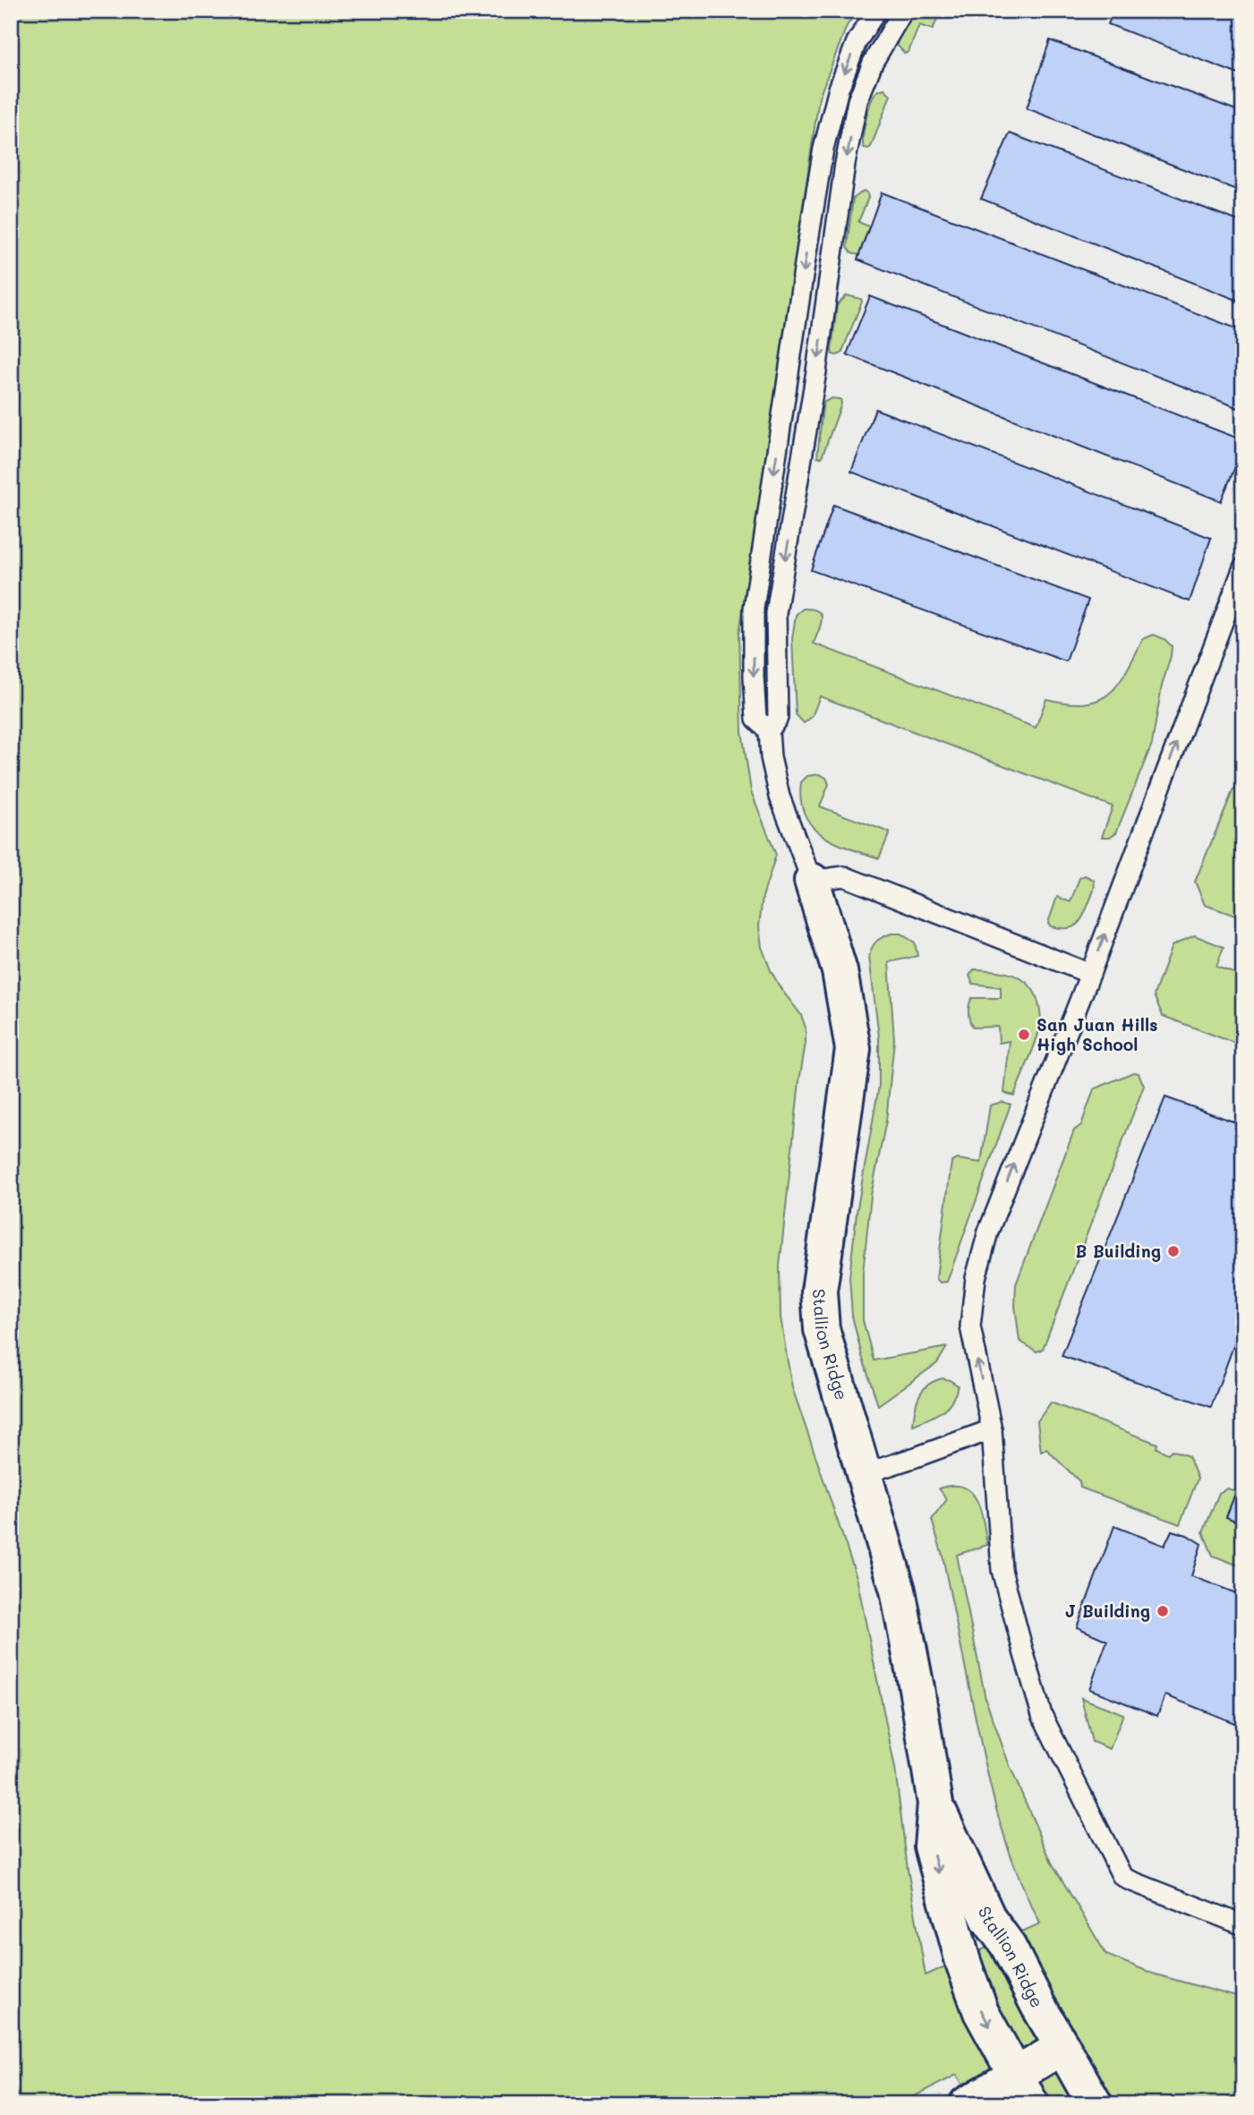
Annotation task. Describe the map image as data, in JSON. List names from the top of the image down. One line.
{"streets":{"street":["Stallion Ridge"]},"places":["San Juan Hills High School","B Building","J Building"]}
